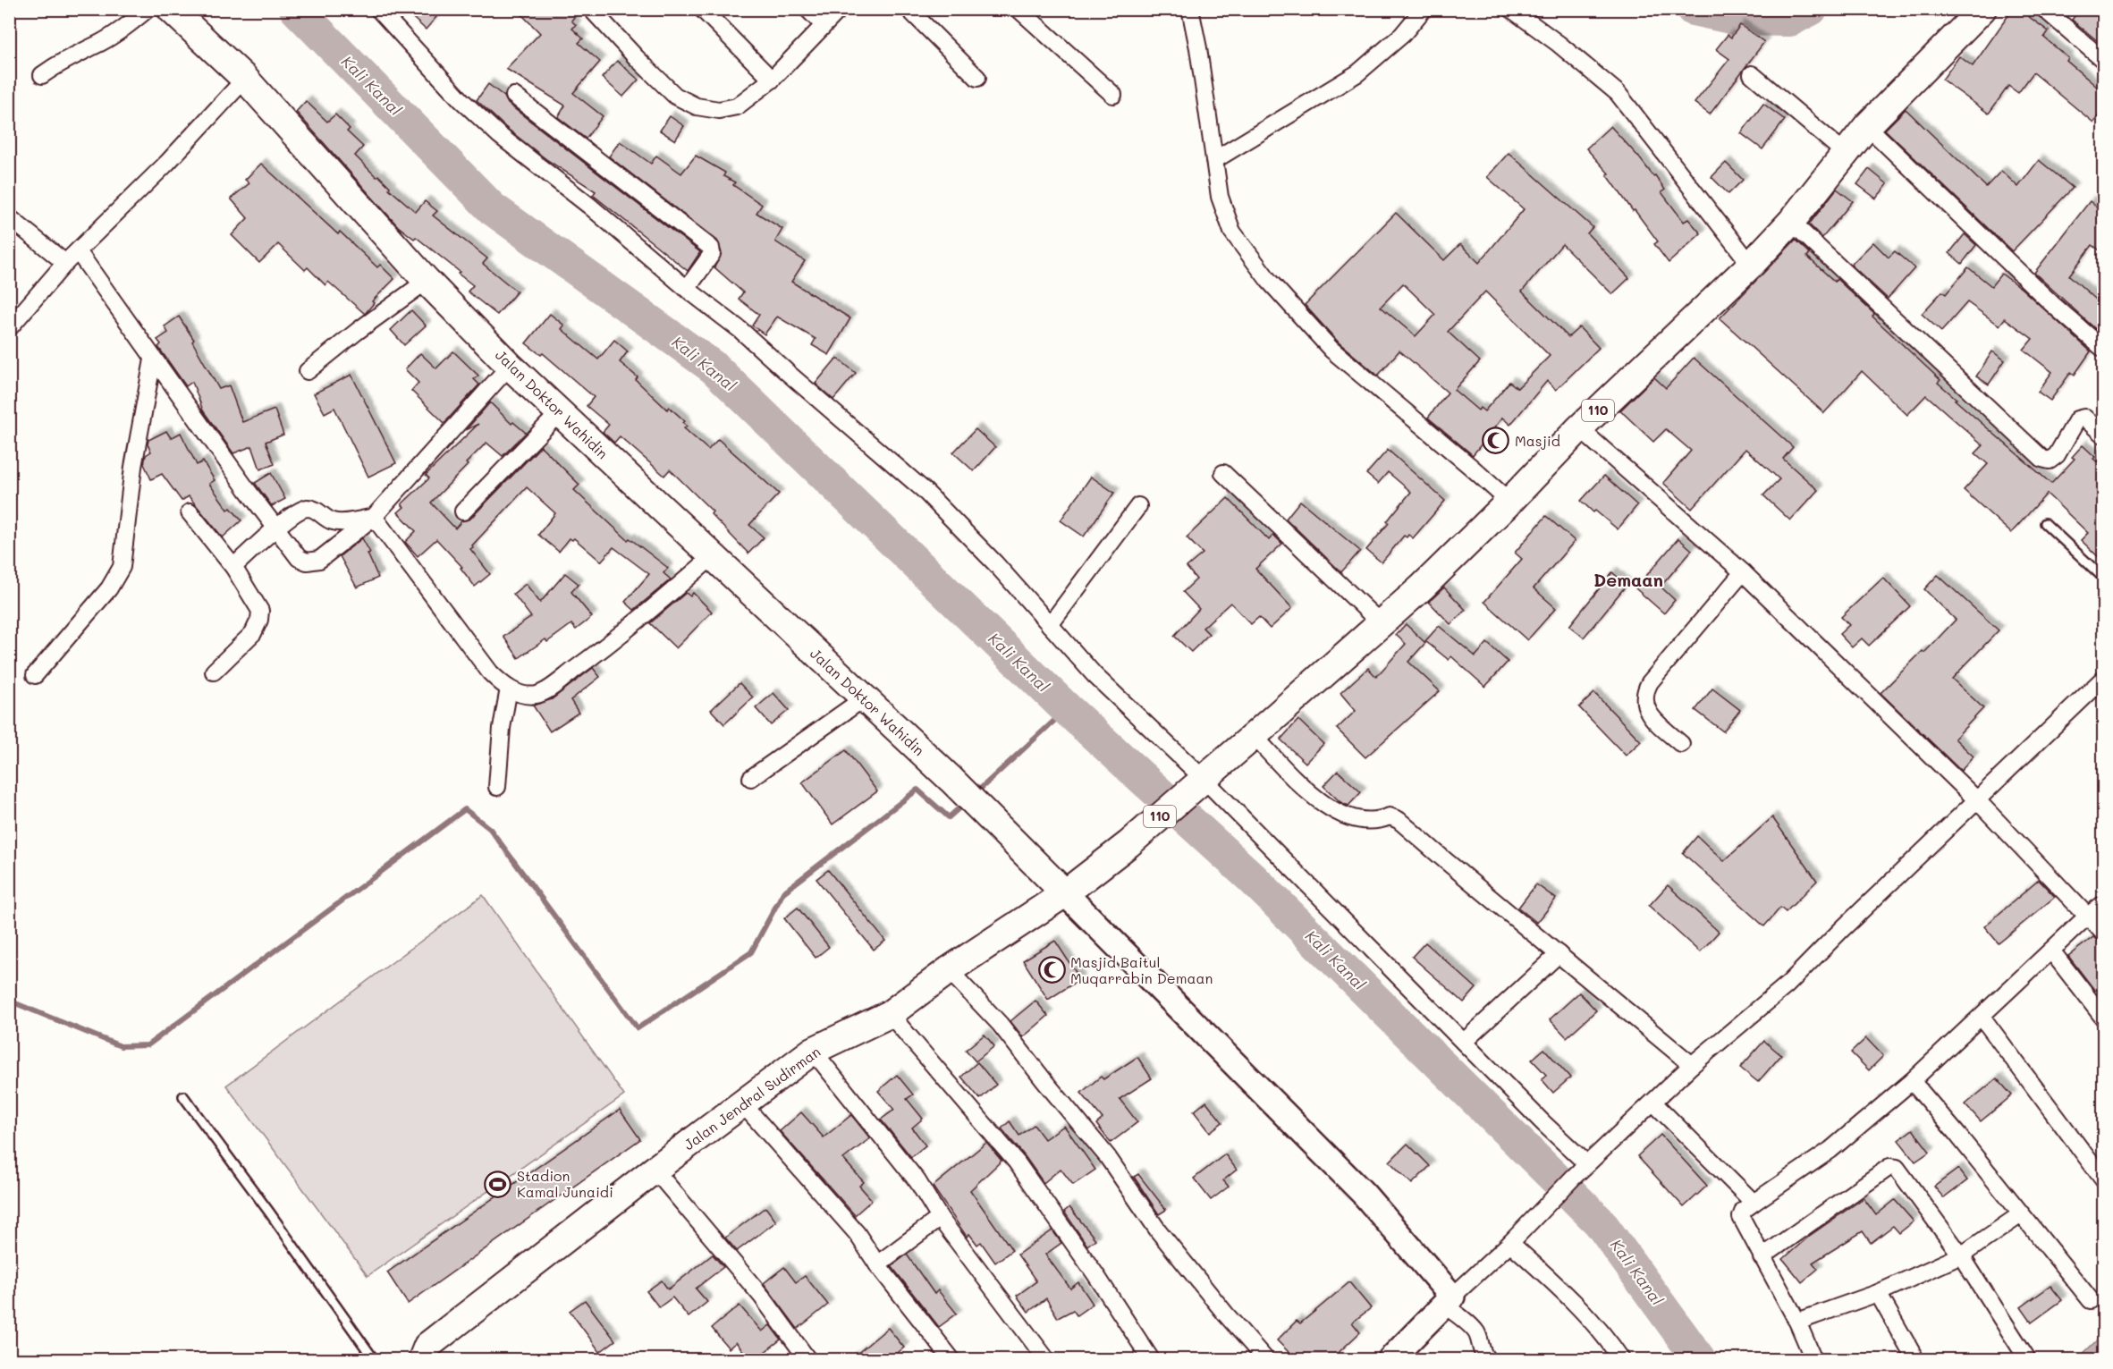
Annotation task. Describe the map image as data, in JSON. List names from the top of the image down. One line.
{"streets":{"main road":["Jalan Doktor Wahidin","110","Jalan Jendral Sudirman"]},"crossings":[["Jalan Doktor Wahidin","Jalan Jendral Sudirman"],["110","Jalan Jendral Sudirman"]],"districts":["Demaan"],"water":["Kali Kanal"],"places":{"mosque":["Masjid","Masjid Baitul Muqarrabin Demaan"],"sports":["Stadion Kamal Junaidi"]}}
